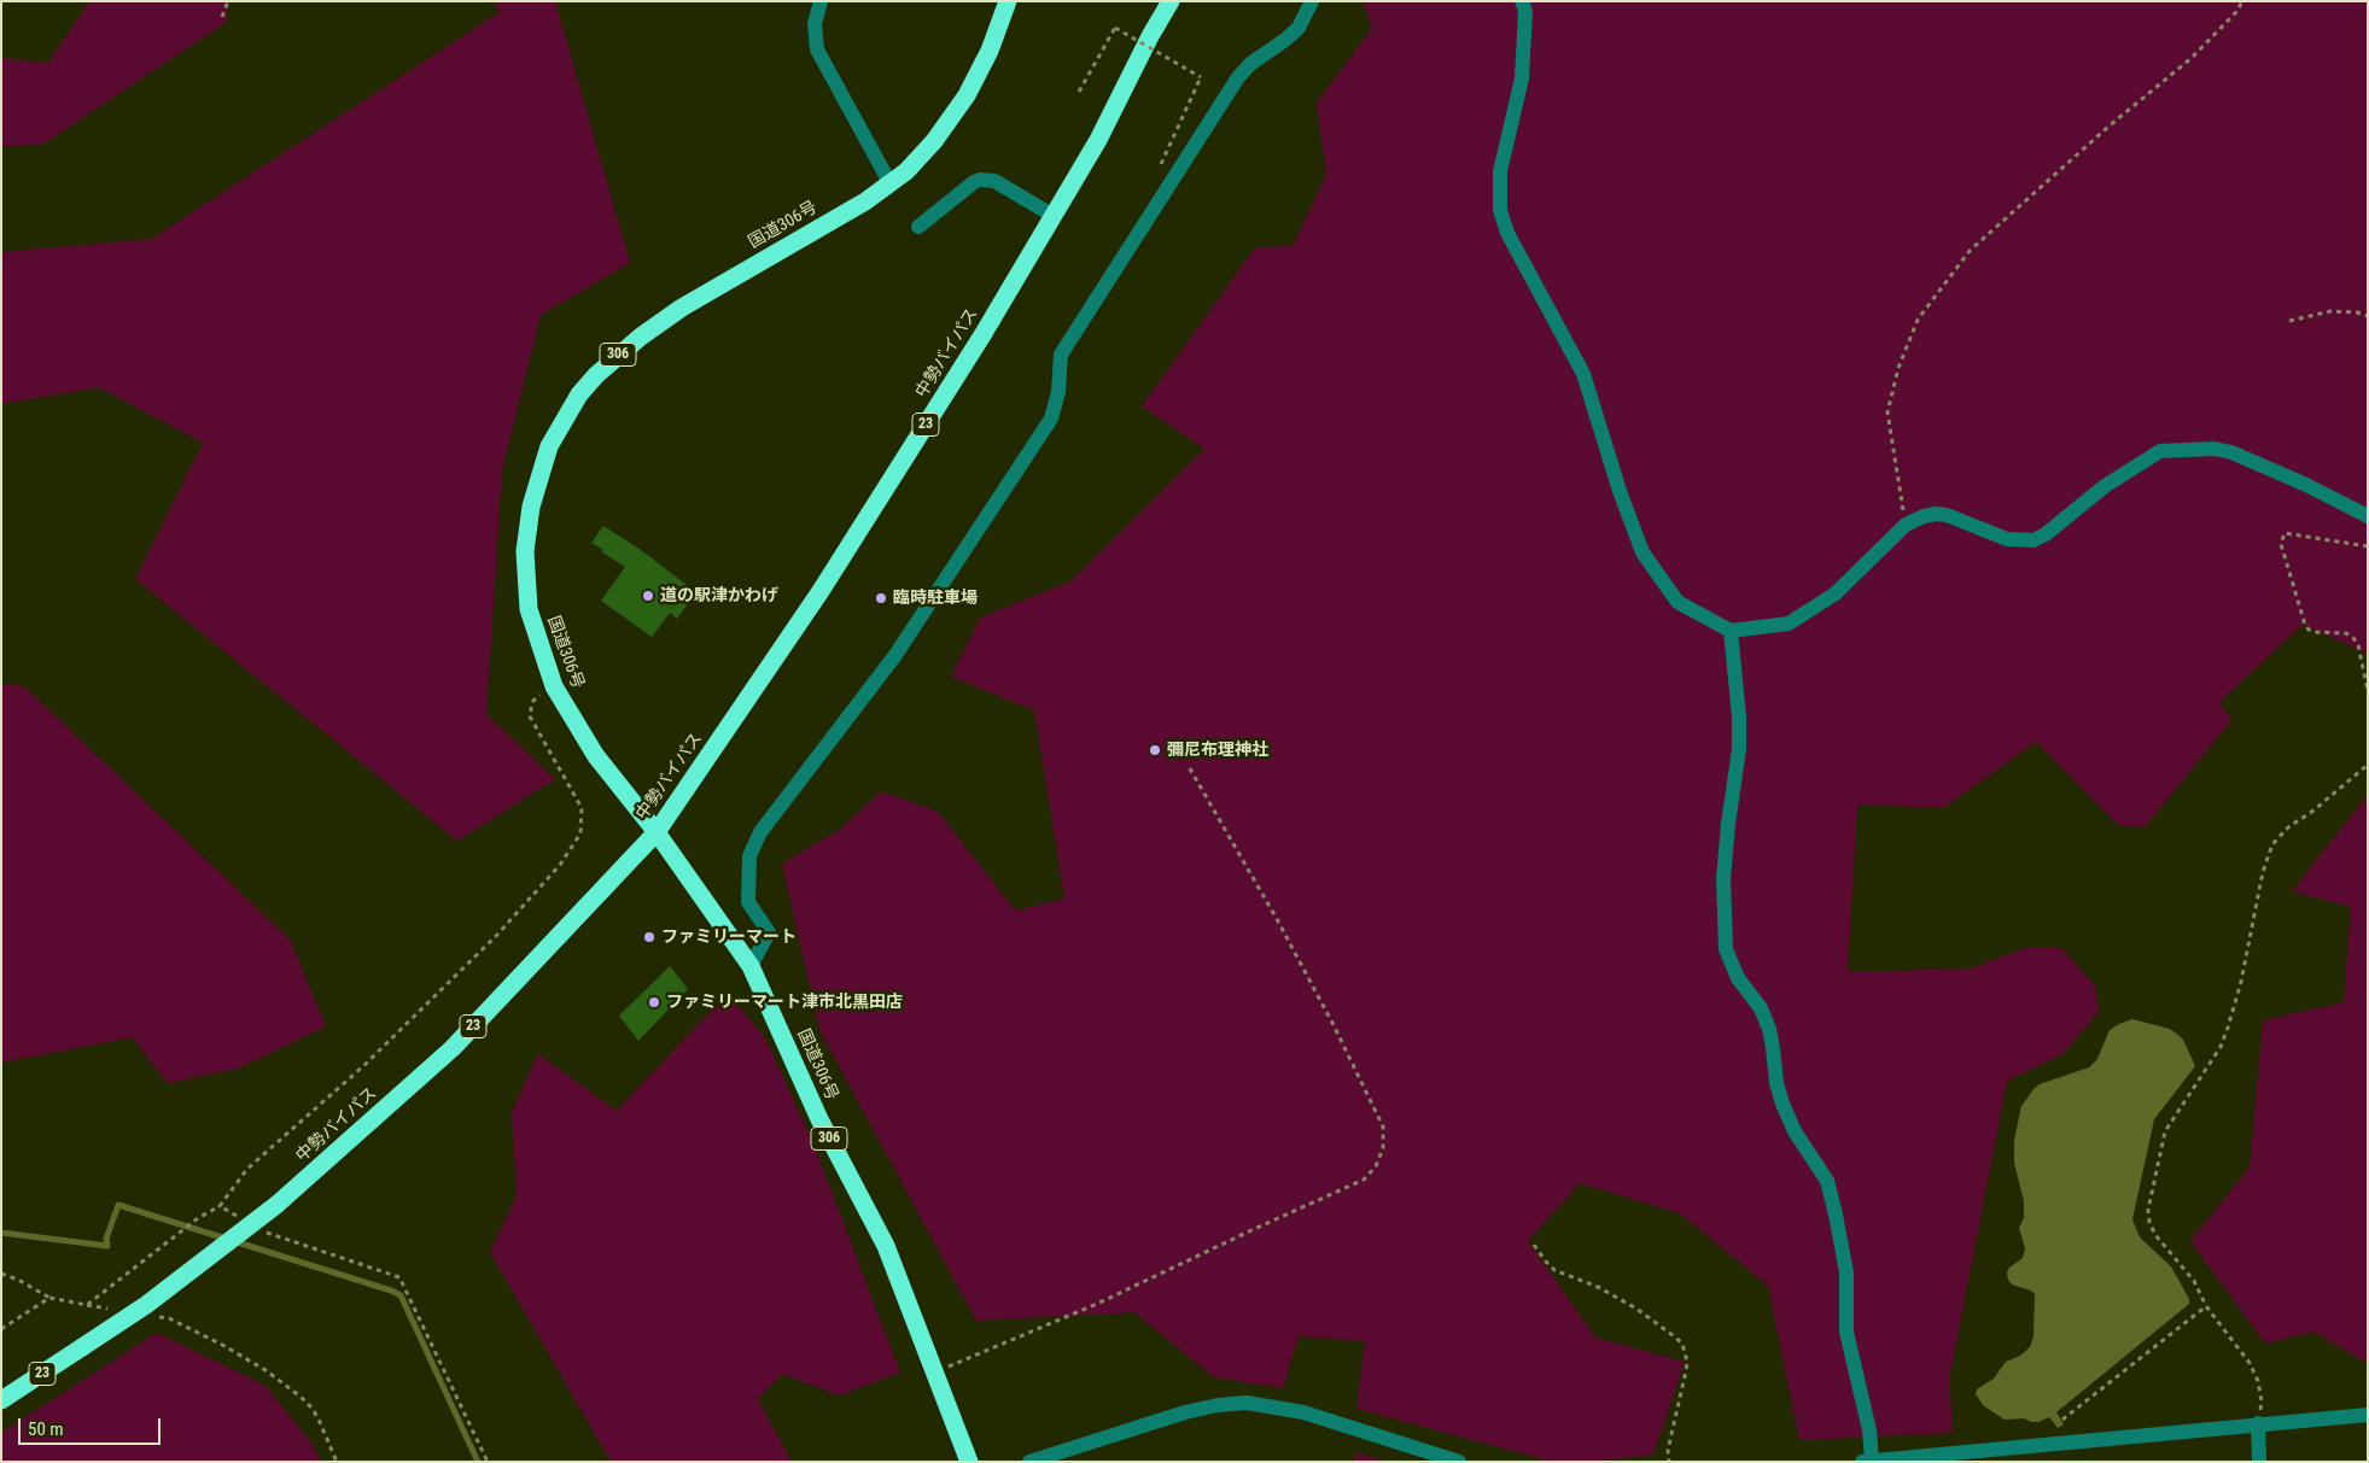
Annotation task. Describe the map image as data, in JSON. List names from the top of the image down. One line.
{"streets":{"highway":["国道306号","中勢バイパス","306","23"]},"crossings":[["国道306号","中勢バイパス"]],"places":["道の駅津かわげ","臨時駐車場","彌尼布理神社","ファミリーマート","ファミリーマート津市北黒田店"],"scale_bar":"50 m"}
